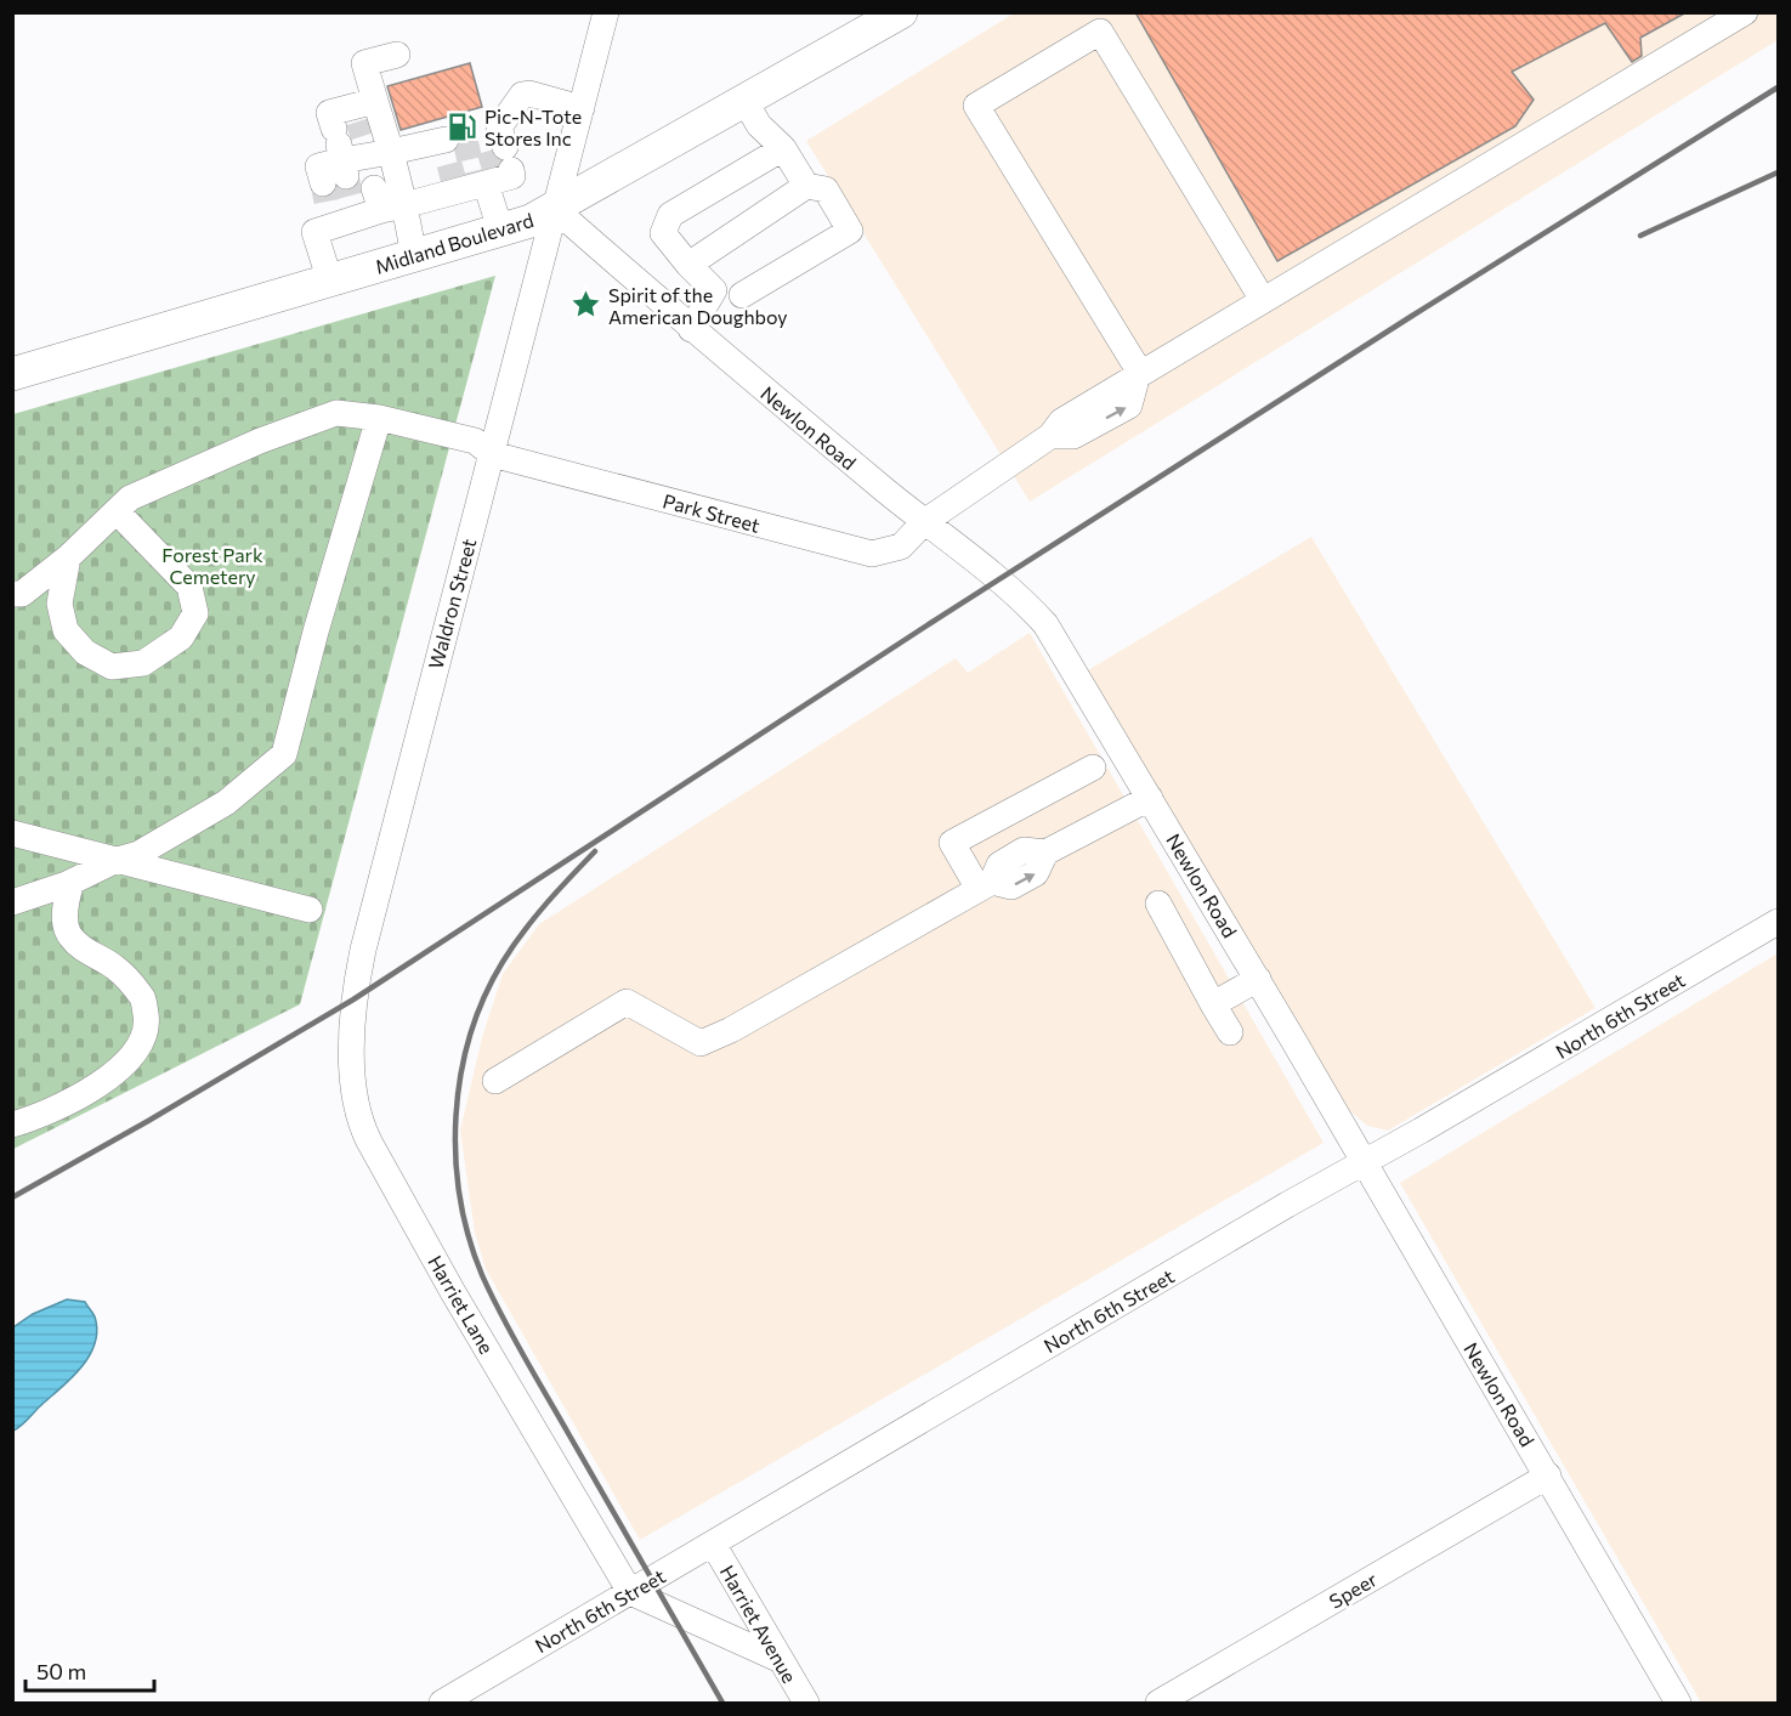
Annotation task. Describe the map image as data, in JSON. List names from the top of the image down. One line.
{"streets":{"main road":["Midland Boulevard"],"street":["Newlon Road","Park Street","Waldron Street","North 6th Street","Harriet Lane","Speer","Harriet Avenue"]},"crossings":[["Midland Boulevard","Newlon Road"],["Midland Boulevard","Waldron Street"],["Newlon Road","Park Street"],["Newlon Road","Waldron Street"],["Newlon Road","North 6th Street"],["Newlon Road","Speer"],["Park Street","Waldron Street"],["Waldron Street","Harriet Lane"],["North 6th Street","Harriet Lane"],["North 6th Street","Harriet Avenue"]],"parks":["Forest Park Cemetery"],"places":{"fuel station":["Pic-N-Tote Stores Inc"],"place":["Spirit of the American Doughboy"]},"scale_bar":"50 m"}
